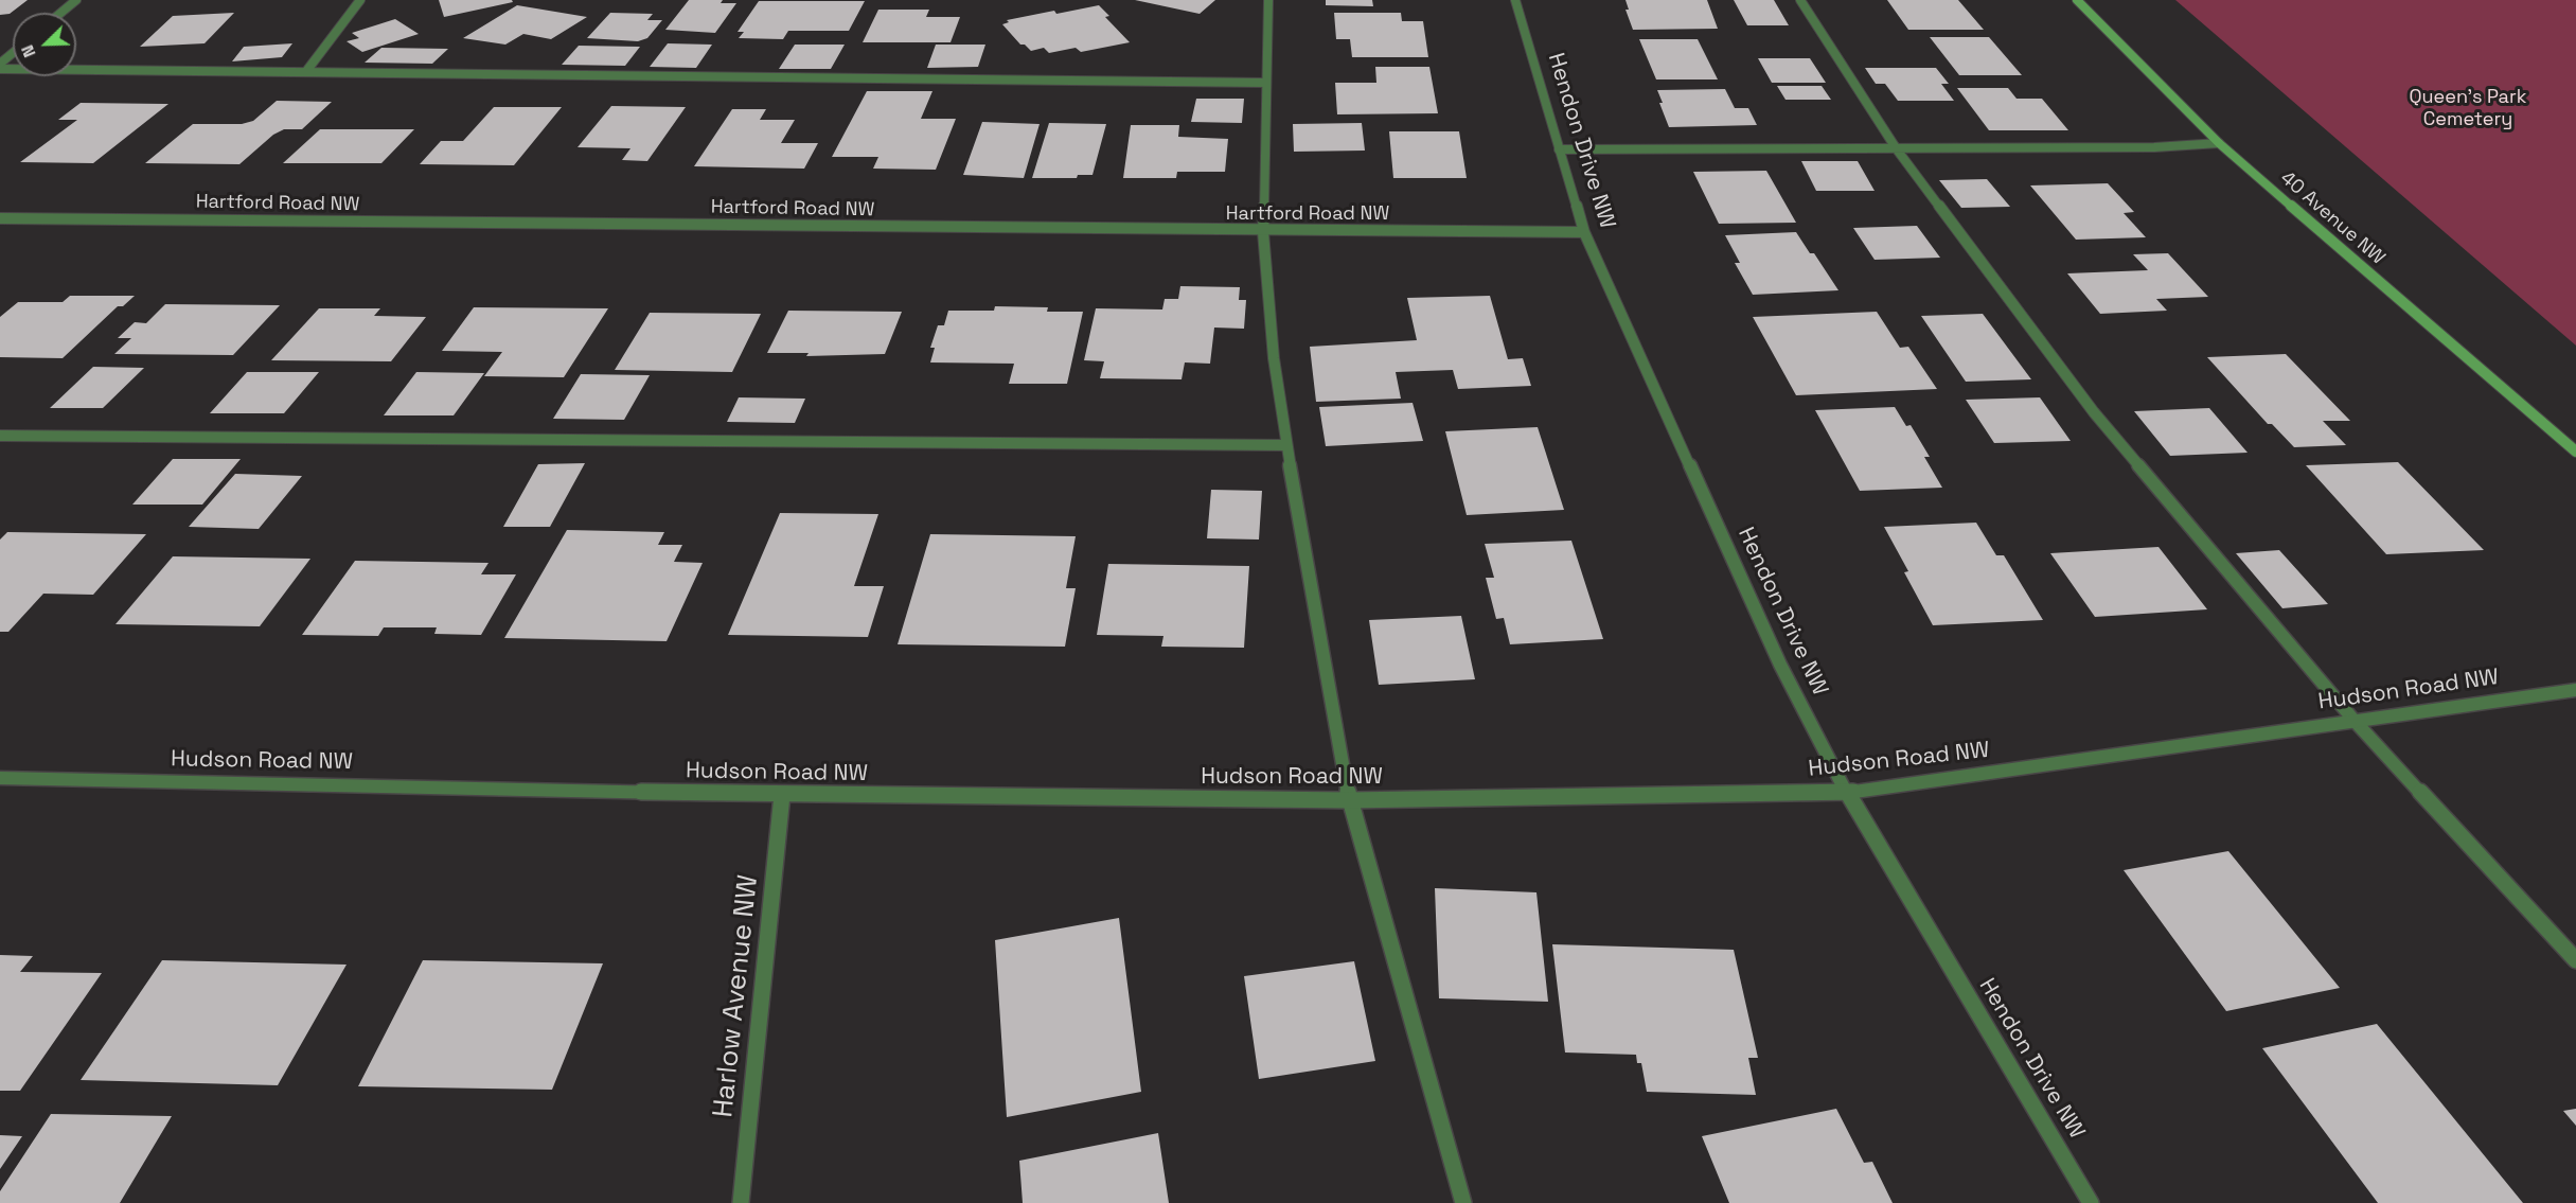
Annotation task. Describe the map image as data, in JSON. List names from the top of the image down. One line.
{"streets":{"street":["Hendon Drive NW","Hartford Road NW","40 Avenue NW","Hudson Road NW","Harlow Avenue NW"]},"crossings":[["Hendon Drive NW","Hartford Road NW"],["Hendon Drive NW","Hudson Road NW"],["Hudson Road NW","Harlow Avenue NW"]],"parks":["Queen's Park Cemetery"],"north":"bottom left"}
